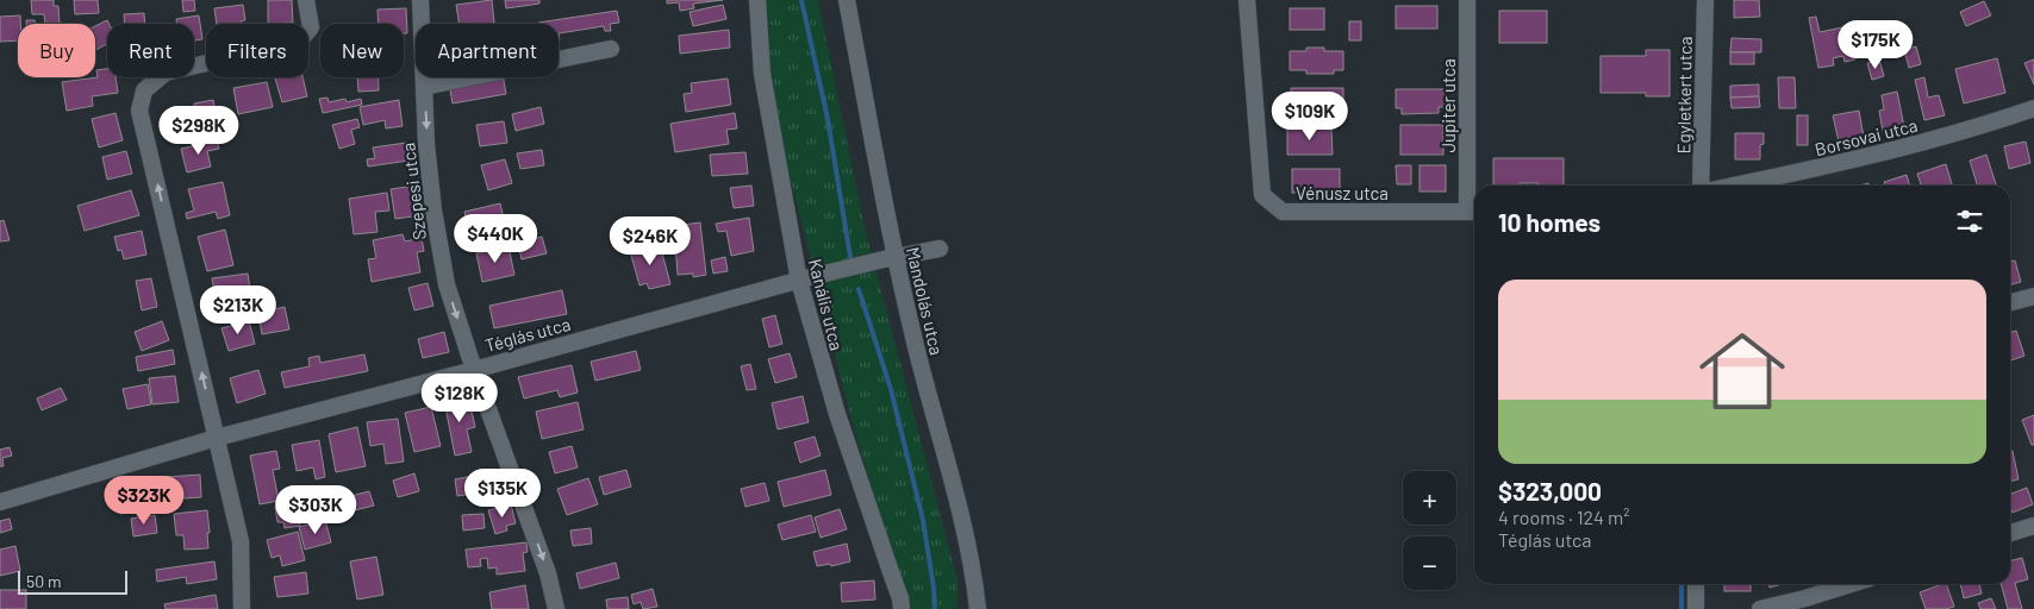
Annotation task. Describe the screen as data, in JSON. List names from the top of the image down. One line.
{"streets":{"street":["Egyletkert utca","Jupiter utca","Borsovai utca","Szepesi utca","Vénusz utca","Mandolás utca","Kanális utca","Téglás utca"]},"crossings":[["Jupiter utca","Vénusz utca"],["Szepesi utca","Téglás utca"],["Mandolás utca","Téglás utca"],["Kanális utca","Téglás utca"]],"one_way":["Szepesi utca"],"scale_bar":"50 m","page":{"price":["$175K","$109K","$298K","$440K","$246K","$213K","$128K","$135K","$323K","$303K"],"chip":["Buy","Rent","Filters","New","Apartment"],"heading":"10 homes","list":[{"name":"$323,000","note":"4 rooms · 124 m² · Téglás utca"}],"map_buttons":["+","−"],"scale":"50 m"}}
